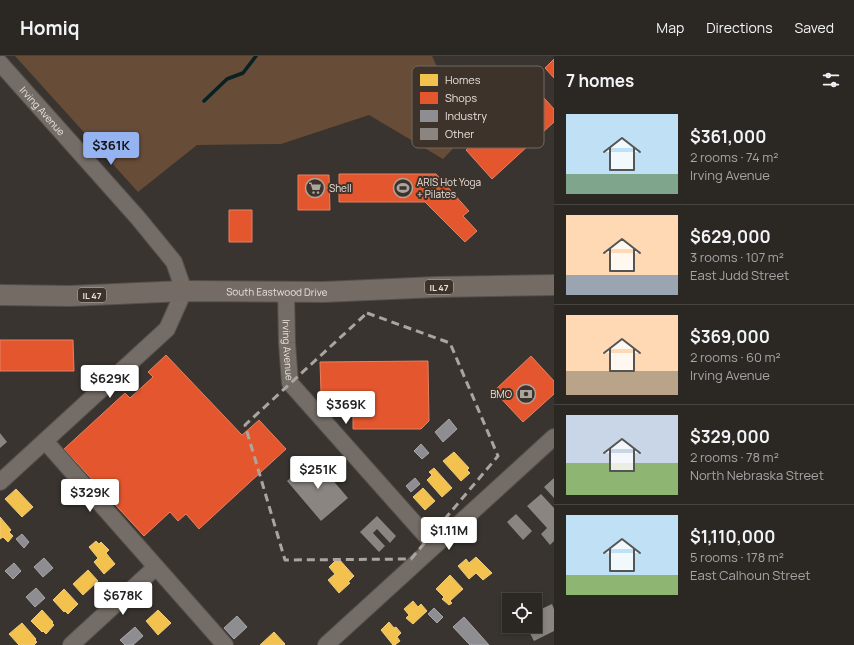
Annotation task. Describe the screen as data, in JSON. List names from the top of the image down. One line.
{"streets":{"main road":["IL 47","South Eastwood Drive"],"street":["Irving Avenue"]},"crossings":[["Irving Avenue","South Eastwood Drive"]],"places":{"supermarket":["Shell"],"sports":["ARIS Hot Yoga + Pilates"],"bank":["BMO"]},"legend":["Homes","Shops","Industry","Other"],"page":{"header":"Homiq","nav":["Map","Directions","Saved"],"heading":"7 homes","list":[{"name":"$361,000","note":"2 rooms · 74 m² · Irving Avenue"},{"name":"$629,000","note":"3 rooms · 107 m² · East Judd Street"},{"name":"$369,000","note":"2 rooms · 60 m² · Irving Avenue"},{"name":"$329,000","note":"2 rooms · 78 m² · North Nebraska Street"},{"name":"$1,110,000","note":"5 rooms · 178 m² · East Calhoun Street"}],"price":["$361K","$629K","$369K","$251K","$329K","$1.11M","$678K"]}}
